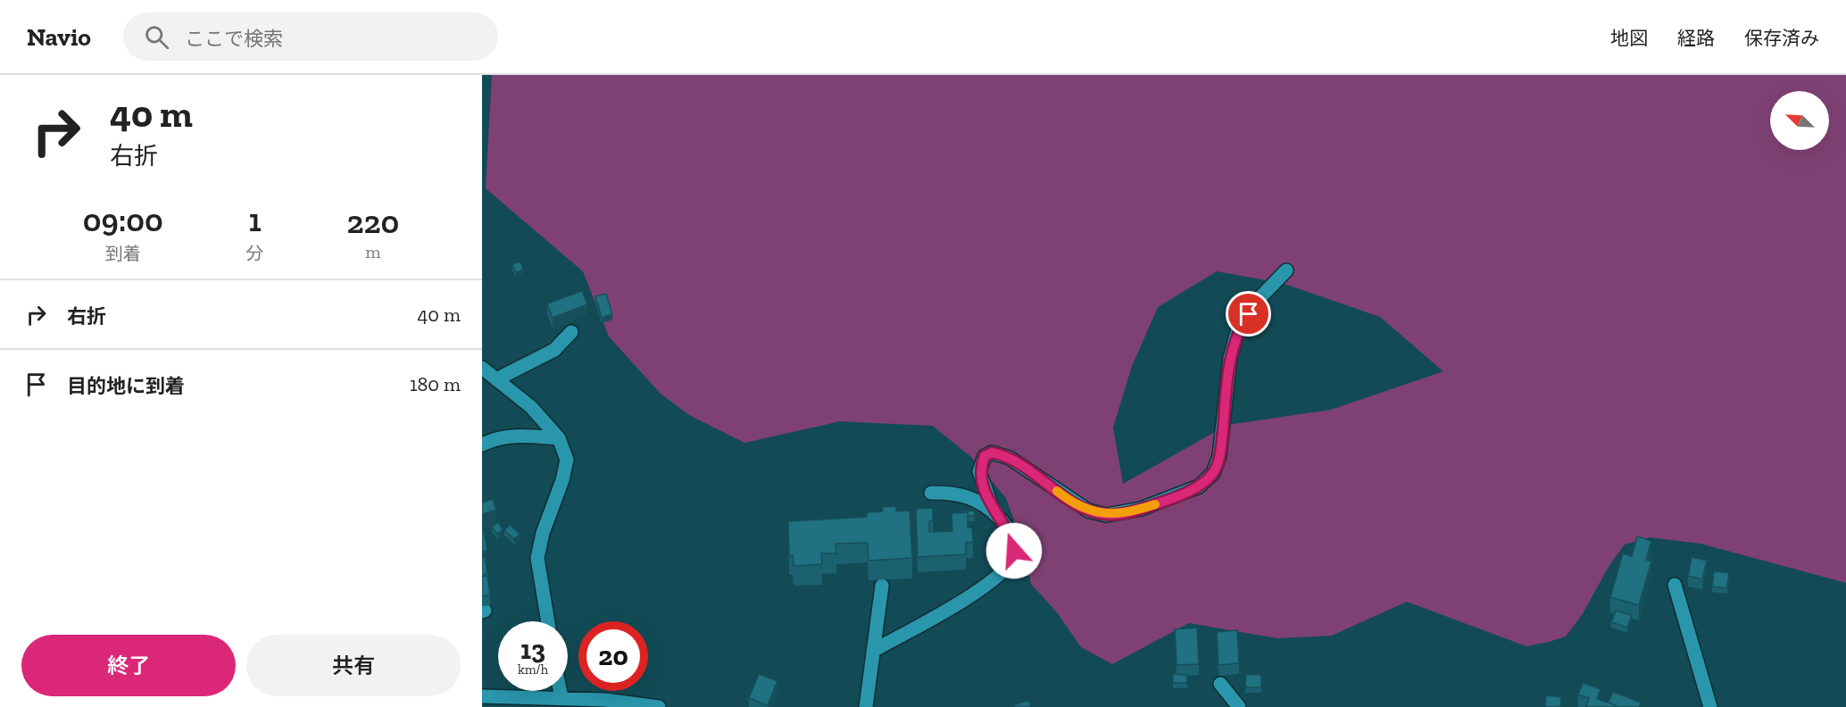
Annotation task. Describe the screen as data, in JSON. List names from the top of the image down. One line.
{"north":"top left","page":{"header":"Navio","search":"ここで検索","nav":["地図","経路","保存済み"],"turn":["40 m","右折"],"eta":["09:00","到着","1","分","220","m"],"list":[{"name":"右折","value":"40 m"},{"name":"目的地に到着","value":"180 m"}],"speed":"13 km/h","limit":"20","buttons":["終了","共有"]}}
